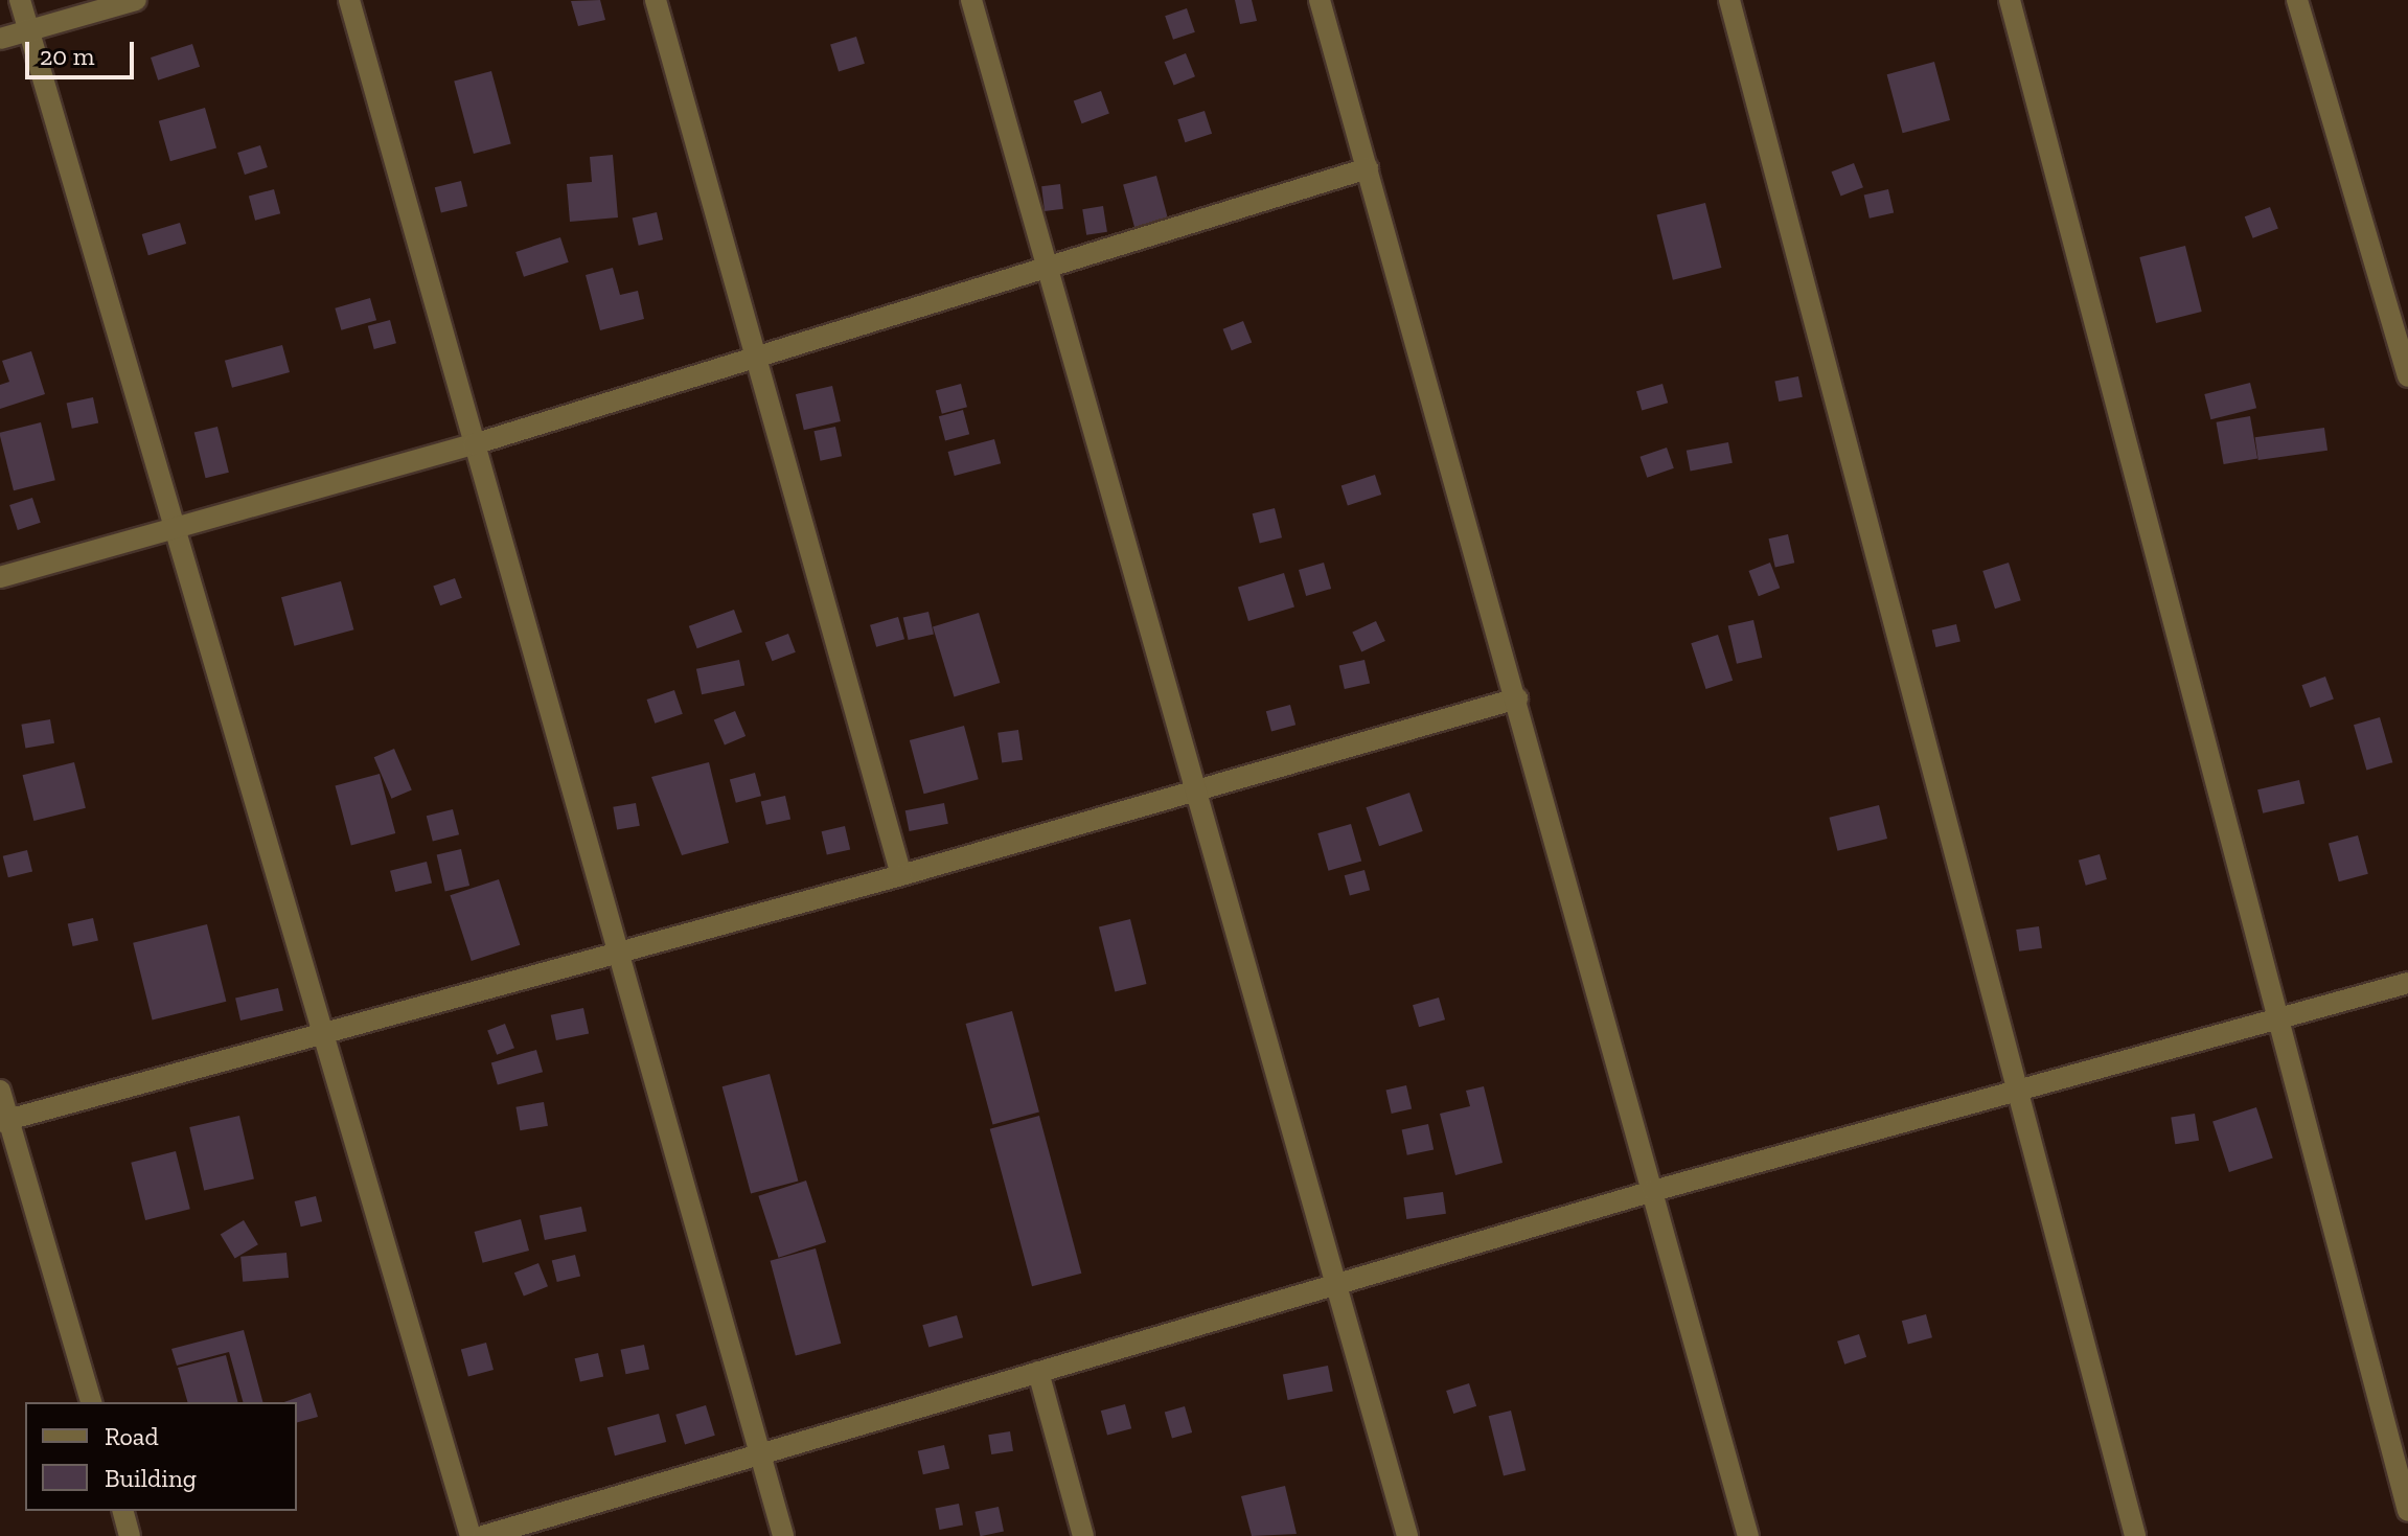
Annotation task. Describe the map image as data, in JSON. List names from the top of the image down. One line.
{"legend":["Road","Building"],"scale_bar":"20 m"}
